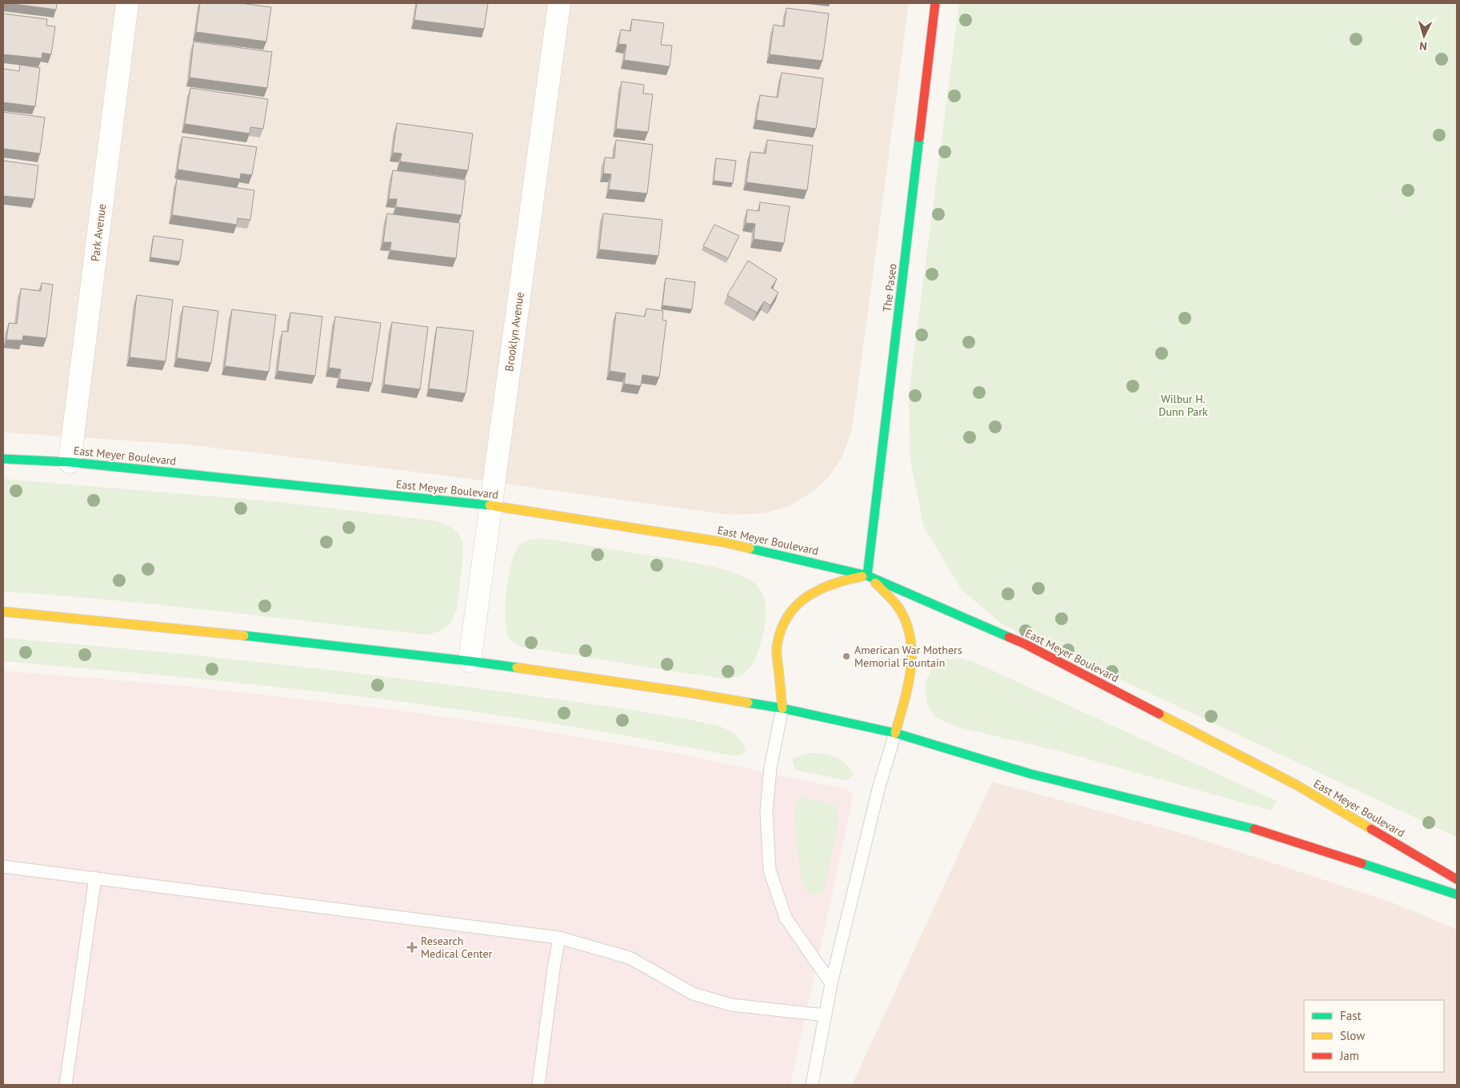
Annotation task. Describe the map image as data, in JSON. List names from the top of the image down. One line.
{"streets":{"main road":["The Paseo","East Meyer Boulevard"],"street":["Park Avenue","Brooklyn Avenue"]},"crossings":[["Park Avenue","East Meyer Boulevard"],["The Paseo","East Meyer Boulevard"],["Brooklyn Avenue","East Meyer Boulevard"]],"parks":["Wilbur H. Dunn Park"],"places":{"other":["American War Mothers Memorial Fountain"],"health":["Research Medical Center"]},"legend":["Fast","Slow","Jam"],"north":"bottom"}
